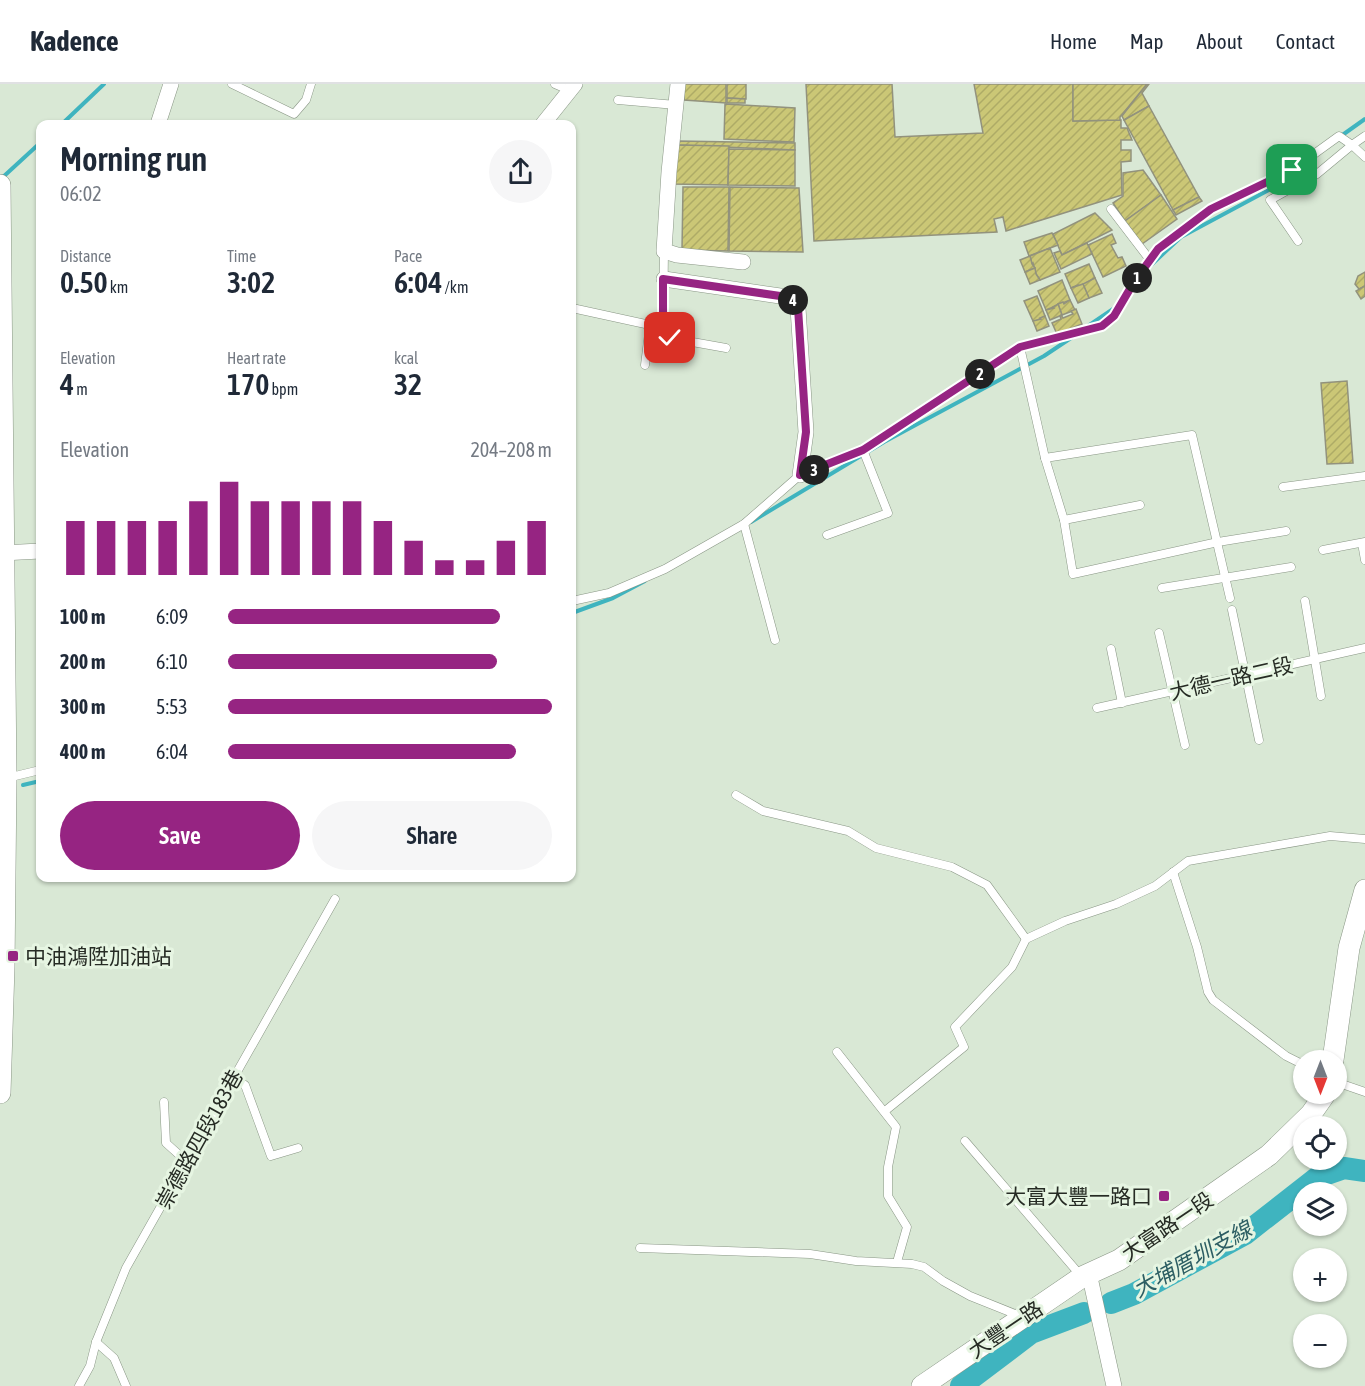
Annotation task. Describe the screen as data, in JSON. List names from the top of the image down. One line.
{"streets":{"street":["大富路一段","大豐一路"],"lane":["大德一路二段","崇德路四段183巷"]},"crossings":[["大富路一段","大豐一路"]],"water":["大埔厝圳支線"],"places":{"transit":["中油鴻陞加油站","大富大豐一路口"]},"north":"bottom","page":{"header":"Kadence","nav":["Home","Map","About","Contact"],"heading":["Morning run","06:02"],"stats":[["Distance","0.50 km"],["Time","3:02"],["Pace","6:04 /km"],["Elevation","4 m"],["Heart rate","170 bpm"],["kcal","32"]],"pins":["1","4","2","3"],"chart":["Elevation","204–208 m"],"list":[{"name":"100 m","note":"6:09"},{"name":"200 m","note":"6:10"},{"name":"300 m","note":"5:53"},{"name":"400 m","note":"6:04"}],"buttons":["Save","Share"],"map_buttons":["+","−"]}}
